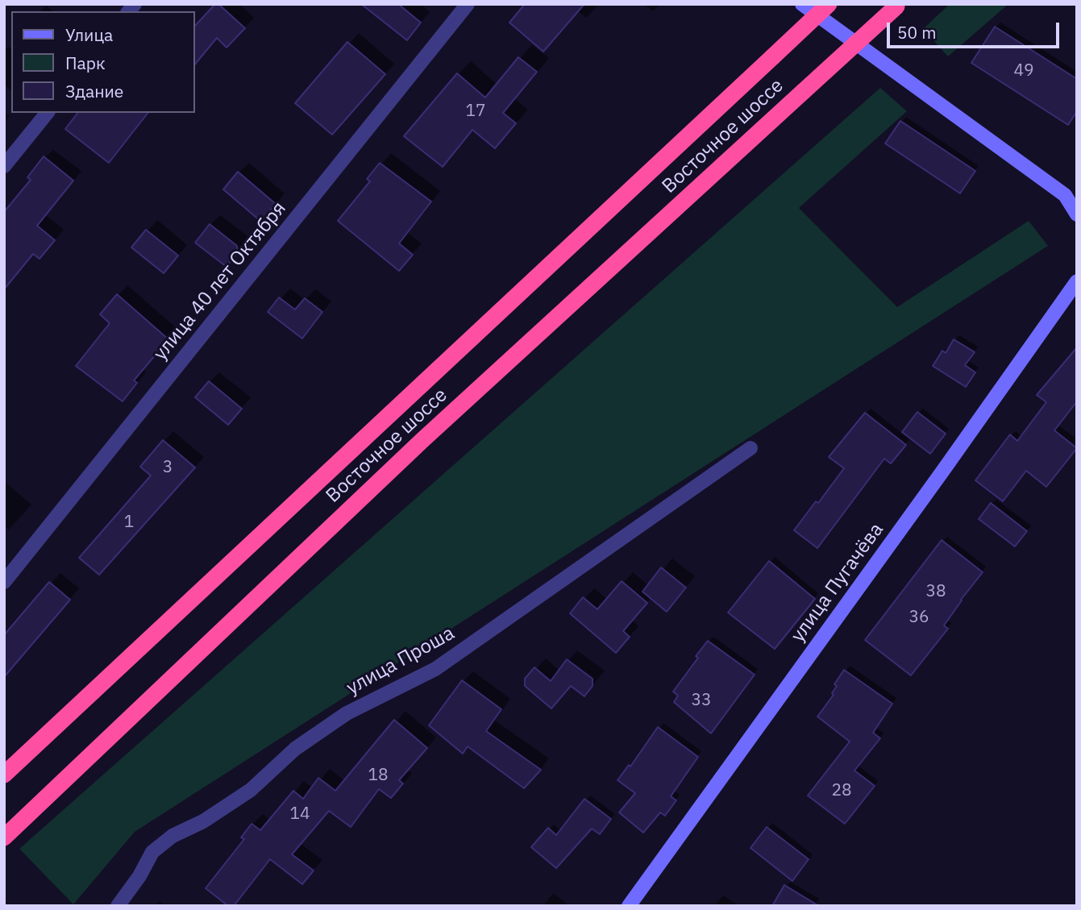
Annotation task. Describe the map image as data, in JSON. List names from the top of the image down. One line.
{"streets":{"highway":["Восточное шоссе"],"street":["улица 40 лет Октября","улица Пугачёва","улица Проша"]},"house_numbers":["49","17","3","1","38","36","33","18","28","14"],"legend":["Улица","Парк","Здание"],"scale_bar":"50 m"}
